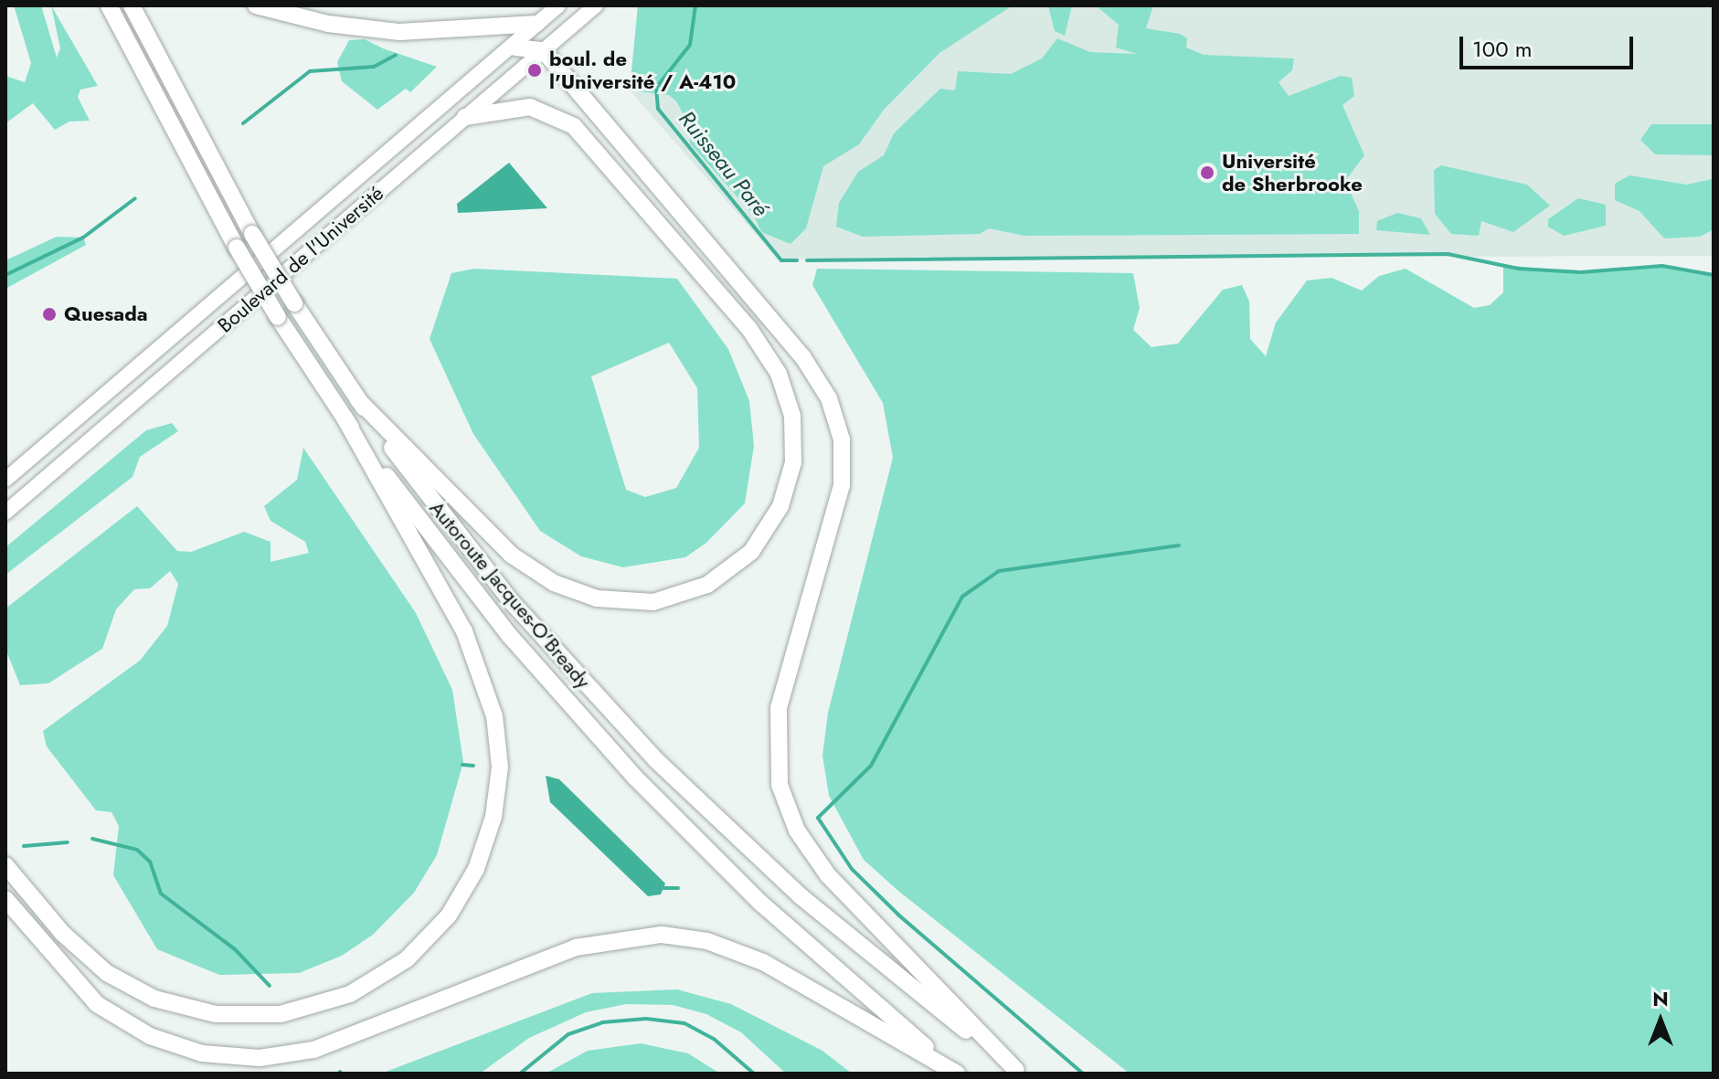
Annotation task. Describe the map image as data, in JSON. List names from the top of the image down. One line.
{"streets":{"highway":["Autoroute Jacques-O'Bready"],"main road":["Boulevard de l'Université"]},"water":["Ruisseau Paré"],"places":["boul. de l'Université / A-410","Université de Sherbrooke","Quesada"],"scale_bar":"100 m","north":"top"}
